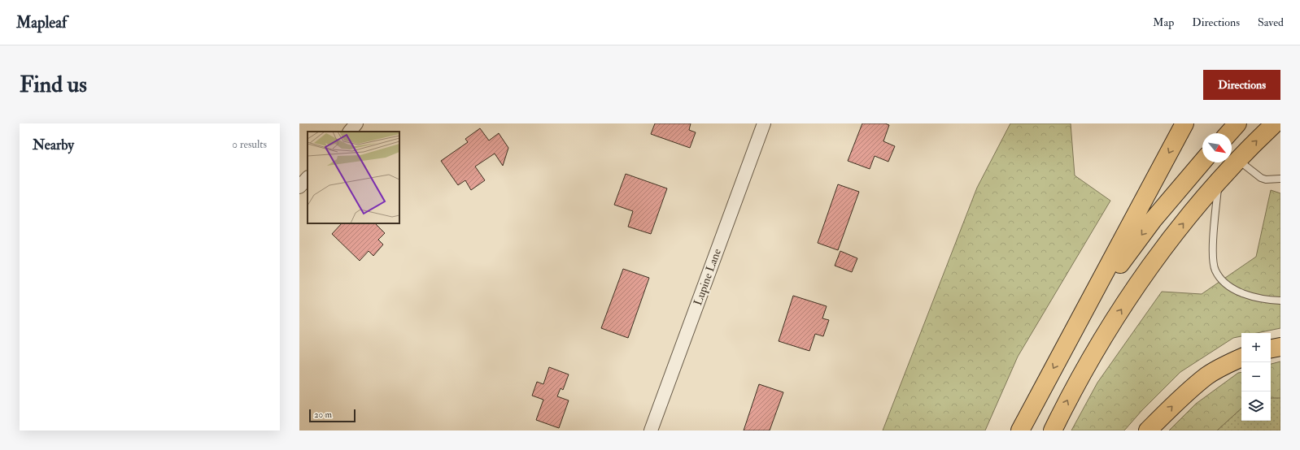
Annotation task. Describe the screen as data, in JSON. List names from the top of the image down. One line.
{"streets":{"street":["Lupine Lane"]},"scale_bar":"20 m","north":"bottom right","page":{"header":"Mapleaf","nav":["Map","Directions","Saved"],"buttons":"Directions","title":"Find us","heading":["Nearby","0 results"],"map_buttons":["+","−"],"scale":"20 m"}}
